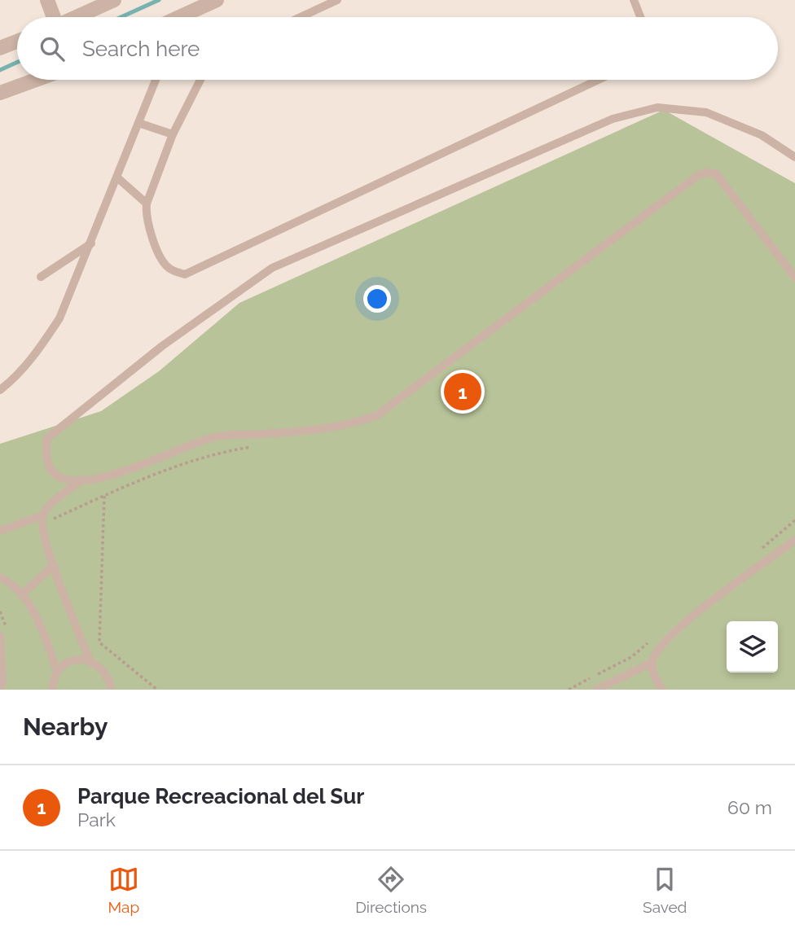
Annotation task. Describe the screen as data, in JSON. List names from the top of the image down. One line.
{"page":{"search":"Search here","pins":"1","heading":"Nearby","list":[{"mark":"1","name":"Parque Recreacional del Sur","note":"Park","value":"60 m"}],"nav":["Map","Directions","Saved"]}}
